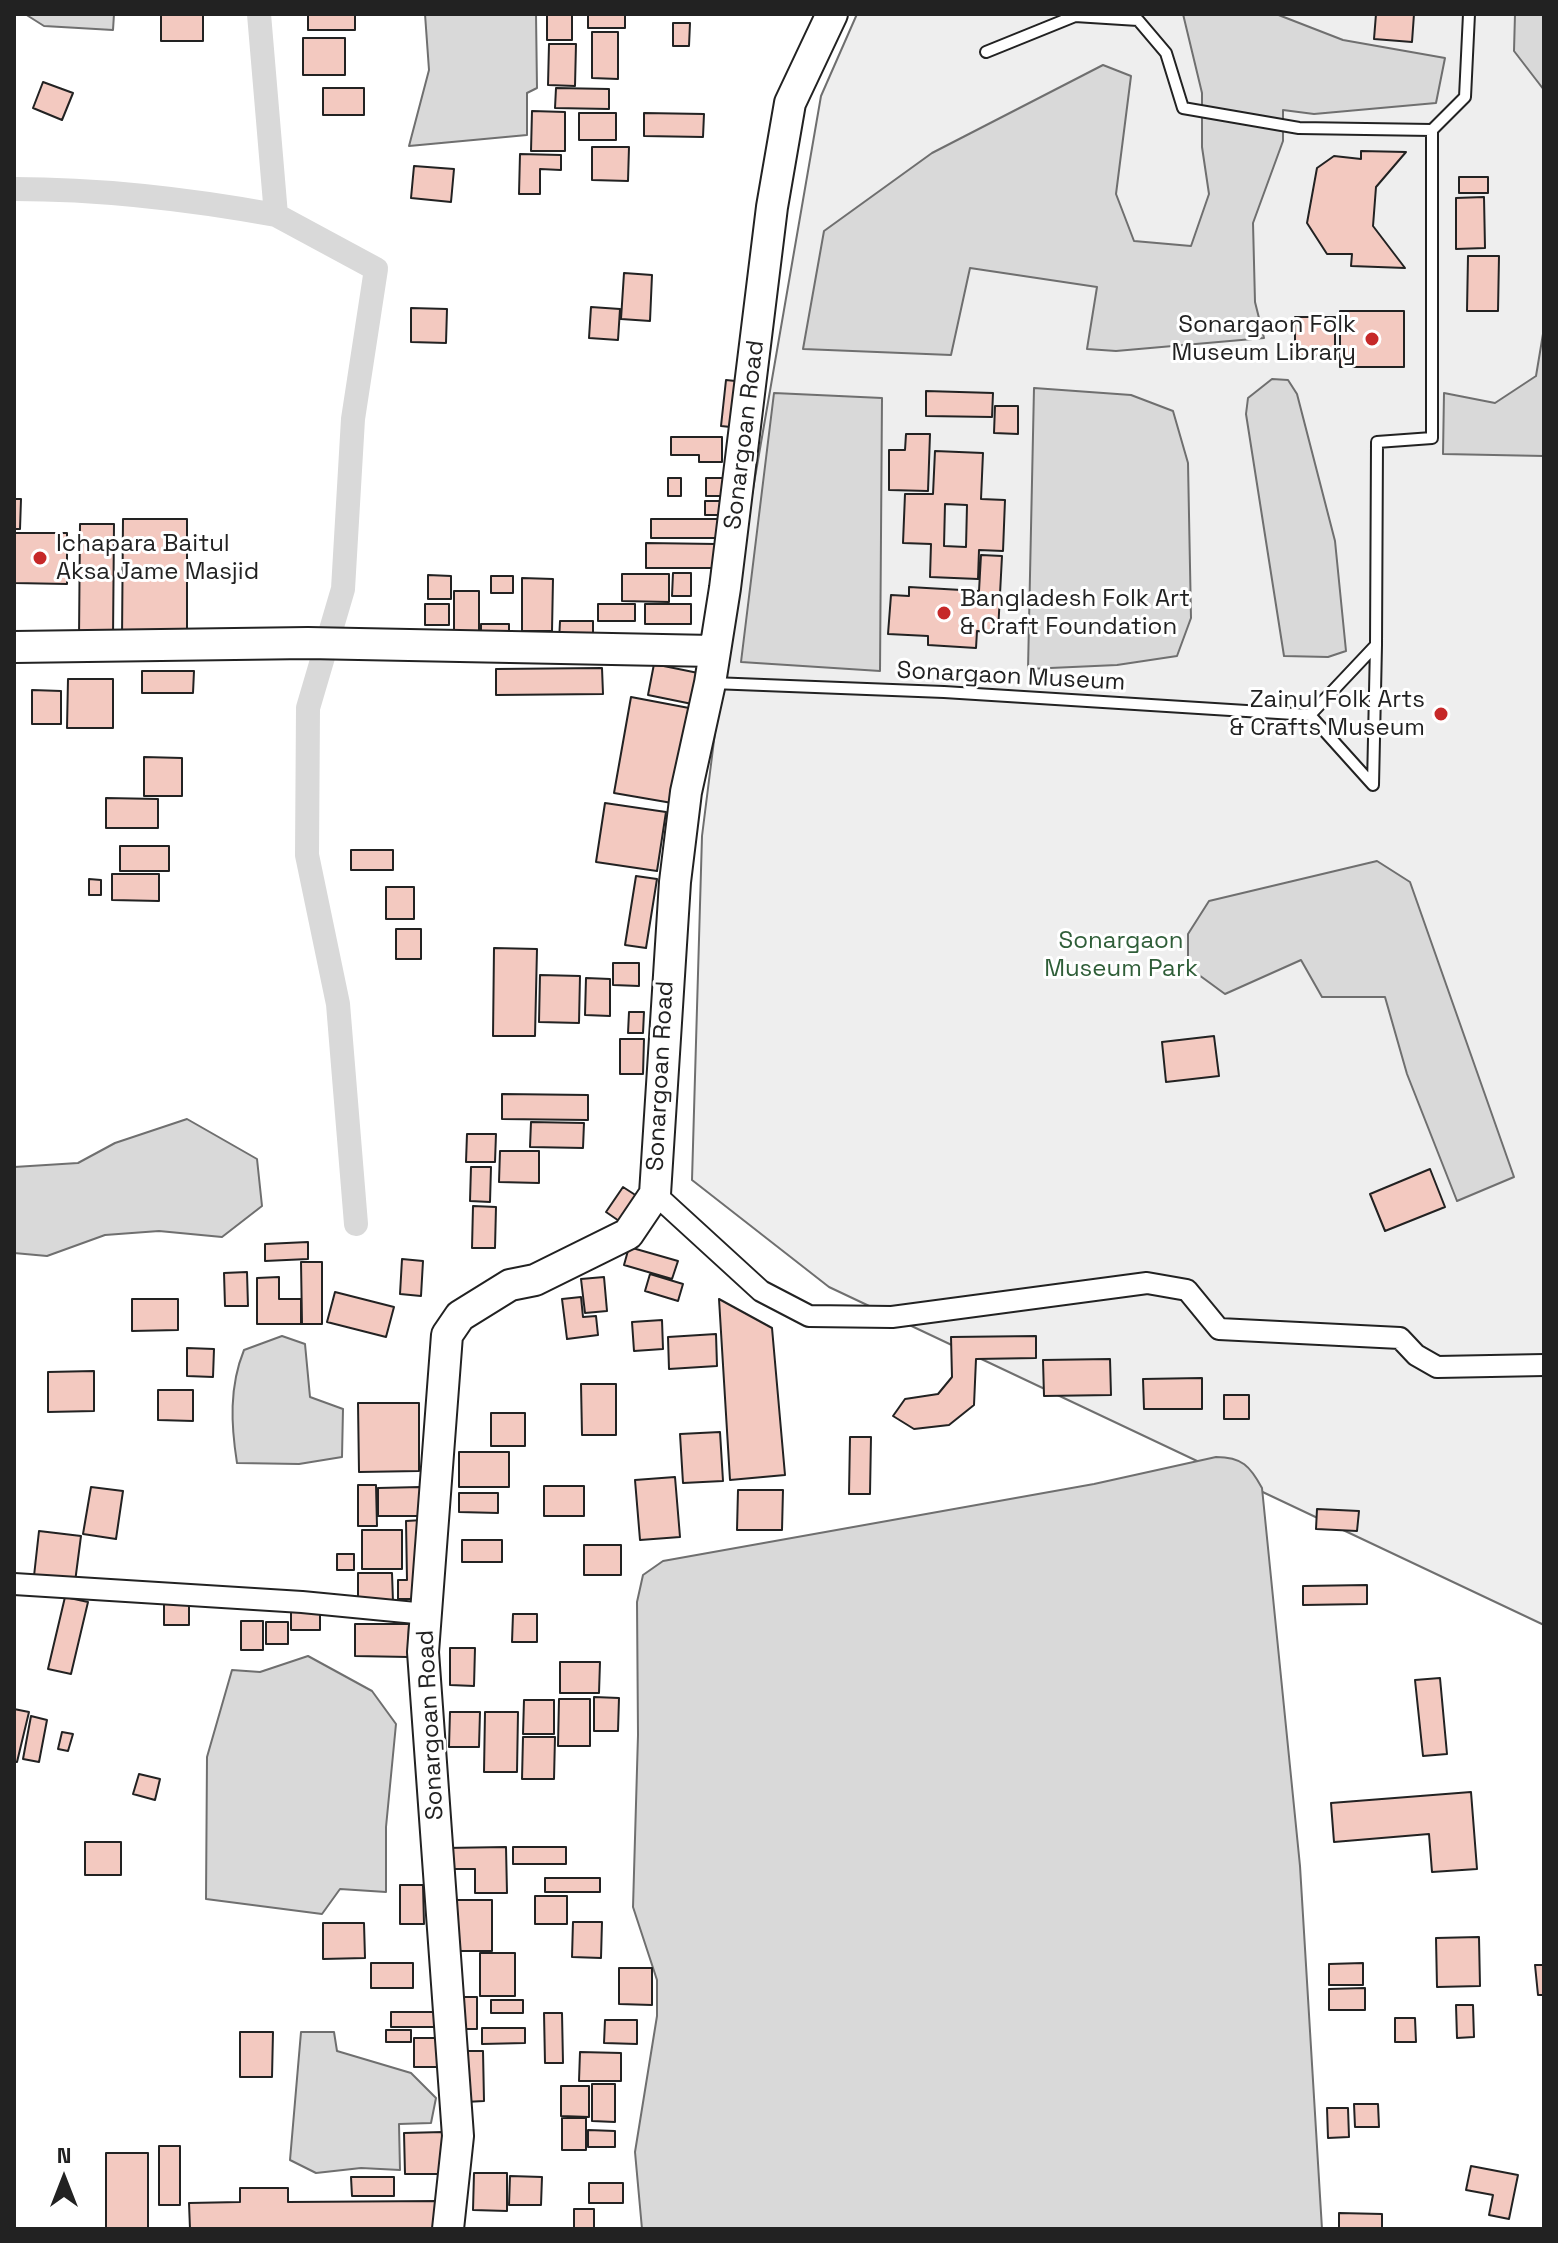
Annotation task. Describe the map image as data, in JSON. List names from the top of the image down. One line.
{"streets":{"main road":["Sonargoan Road"],"lane":["Sonargaon Museum"]},"crossings":[["Sonargoan Road","Sonargaon Museum"]],"parks":["Sonargaon Museum Park"],"places":["Sonargaon Folk Museum Library","Ichapara Baitul Aksa Jame Masjid","Bangladesh Folk Art & Craft Foundation","Zainul Folk Arts & Crafts Museum"],"north":"top"}
